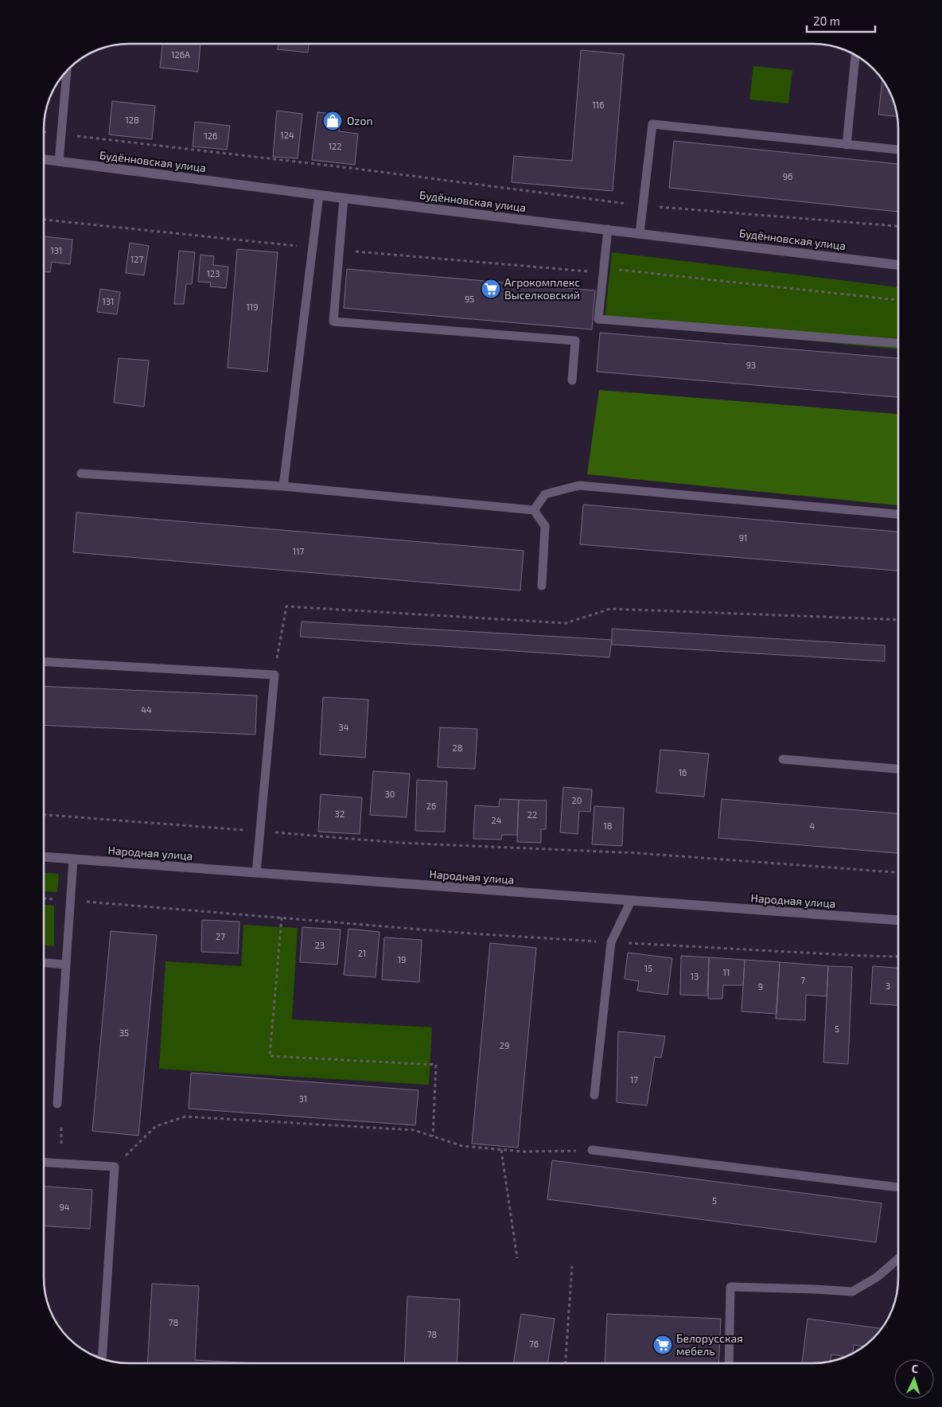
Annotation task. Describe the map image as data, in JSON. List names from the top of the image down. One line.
{"streets":{"street":["Будённовская улица","Народная улица"]},"places":{"shop":["Ozon"],"supermarket":["Агрокомплекс Выселковский","Белорусская мебель"]},"house_numbers":["126А","116","128","124","126","122","96","131","127","123","95","131","119","93","91","117","44","34","28","16","30","20","26","32","22","24","18","4","27","23","21","19","15","11","13","7","3","9","5","35","29","17","31","5","94","78","78","76"],"scale_bar":"20 m","north":"top"}
